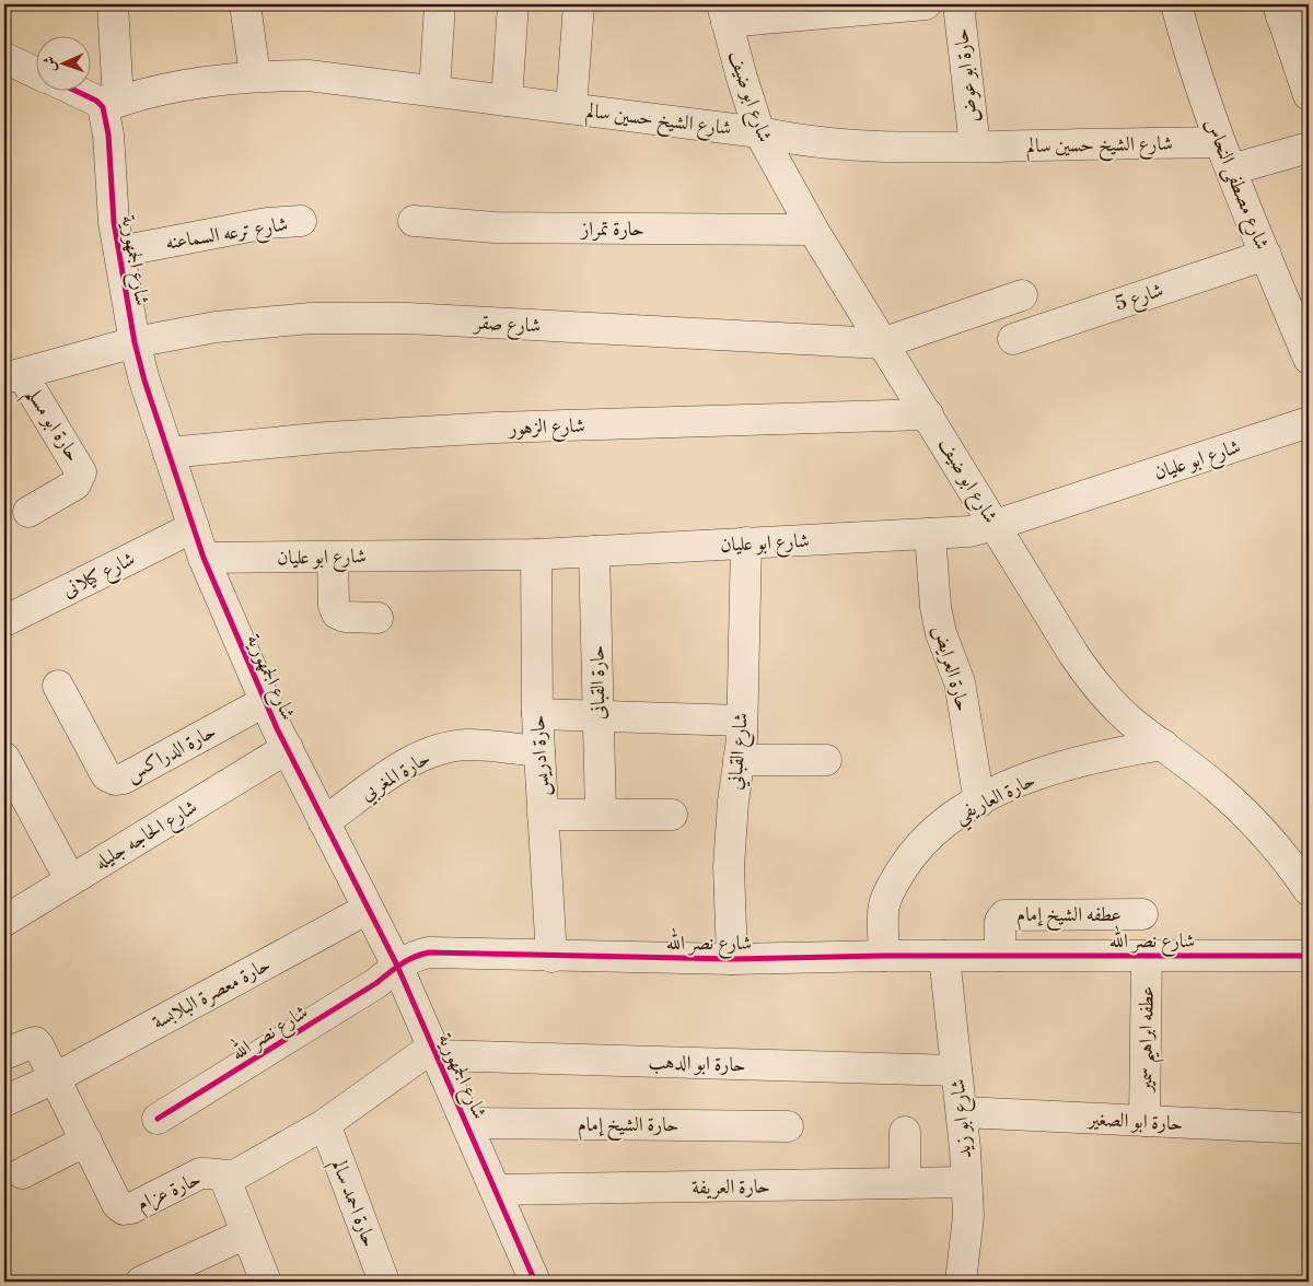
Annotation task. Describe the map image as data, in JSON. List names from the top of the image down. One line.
{"streets":{"street":["حارة ابو عوض","شارع ابو ضيف","شارع الشيخ حسين سالم","شارع مصطفى النحاس","حارة تمراز","شارع ترعه السماعنه","شارع الجمهورية","شارع 5","شارع صقر","حارة ابو مسلم","شارع الزهور","شارع ابو عليان","شارع كيلانى","حارة العرايض","حارة القبانى","شارع القباني","حارة الدراكس","حارة ادريس","حارة المغربي","حارة العاريفي","شارع الحاجه جليله","عطفه الشيخ إمام","شارع نصر الله","حارة معصرة البلابسة","عطفه ابراهيم سمير","حارة ابو الدهب","شارع ابو زيد","حارة ابو الصغير","حارة الشيخ إمام","حارة العريفة","حارة عزام","حارة احمد سالم"]},"crossings":[["حارة ابو عوض","شارع الشيخ حسين سالم"],["شارع ابو ضيف","شارع الشيخ حسين سالم"],["شارع ابو ضيف","حارة تمراز"],["شارع ابو ضيف","شارع صقر"],["شارع ابو ضيف","شارع الزهور"],["شارع ابو ضيف","شارع ابو عليان"],["شارع ابو ضيف","حارة العاريفي"],["شارع الشيخ حسين سالم","شارع مصطفى النحاس"],["شارع الشيخ حسين سالم","شارع الجمهورية"],["شارع مصطفى النحاس","شارع 5"],["شارع ترعه السماعنه","شارع الجمهورية"],["شارع الجمهورية","شارع صقر"],["شارع الجمهورية","شارع الزهور"],["شارع الجمهورية","شارع ابو عليان"],["شارع الجمهورية","شارع كيلانى"],["شارع الجمهورية","حارة الدراكس"],["شارع الجمهورية","حارة المغربي"],["شارع الجمهورية","شارع الحاجه جليله"],["شارع الجمهورية","شارع نصر الله"],["شارع الجمهورية","حارة معصرة البلابسة"],["شارع الجمهورية","حارة ابو الدهب"],["شارع الجمهورية","حارة الشيخ إمام"],["شارع الجمهورية","حارة العريفة"],["شارع الجمهورية","حارة عزام"],["شارع صقر","حارة ابو مسلم"],["شارع ابو عليان","حارة العرايض"],["شارع ابو عليان","حارة القبانى"],["شارع ابو عليان","شارع القباني"],["شارع ابو عليان","حارة ادريس"],["حارة العرايض","حارة العاريفي"],["شارع القباني","شارع نصر الله"],["حارة ادريس","حارة المغربي"],["حارة ادريس","شارع نصر الله"],["حارة العاريفي","شارع نصر الله"],["عطفه الشيخ إمام","شارع نصر الله"],["شارع نصر الله","عطفه ابراهيم سمير"],["شارع نصر الله","شارع ابو زيد"],["حارة معصرة البلابسة","حارة عزام"],["عطفه ابراهيم سمير","حارة ابو الصغير"],["حارة ابو الدهب","شارع ابو زيد"],["حارة ابو الدهب","حارة عزام"],["شارع ابو زيد","حارة ابو الصغير"],["شارع ابو زيد","حارة العريفة"],["حارة عزام","حارة احمد سالم"]],"north":"left"}
